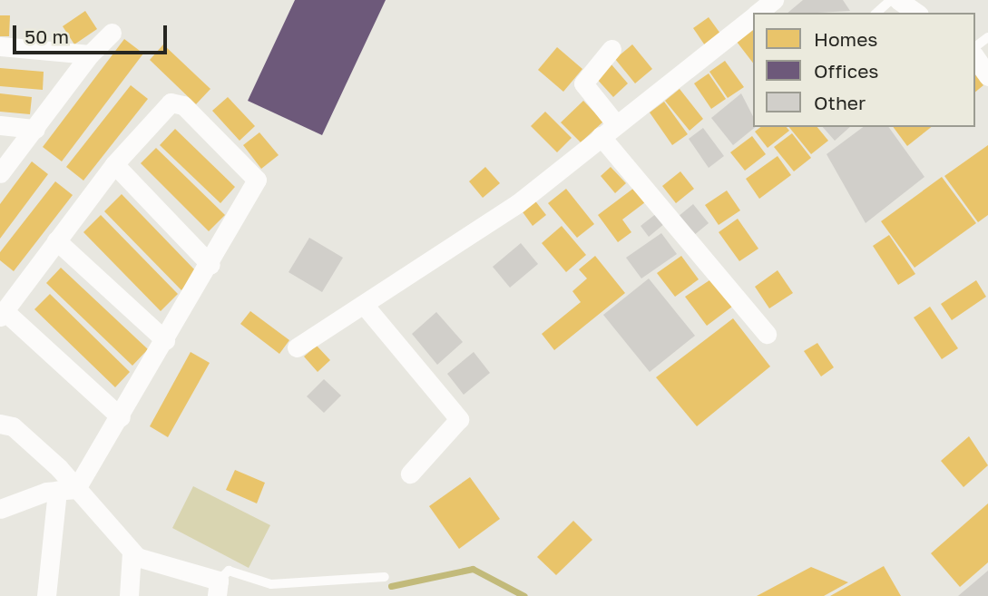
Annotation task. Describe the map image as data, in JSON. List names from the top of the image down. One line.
{"legend":["Homes","Offices","Other"],"scale_bar":"50 m"}
